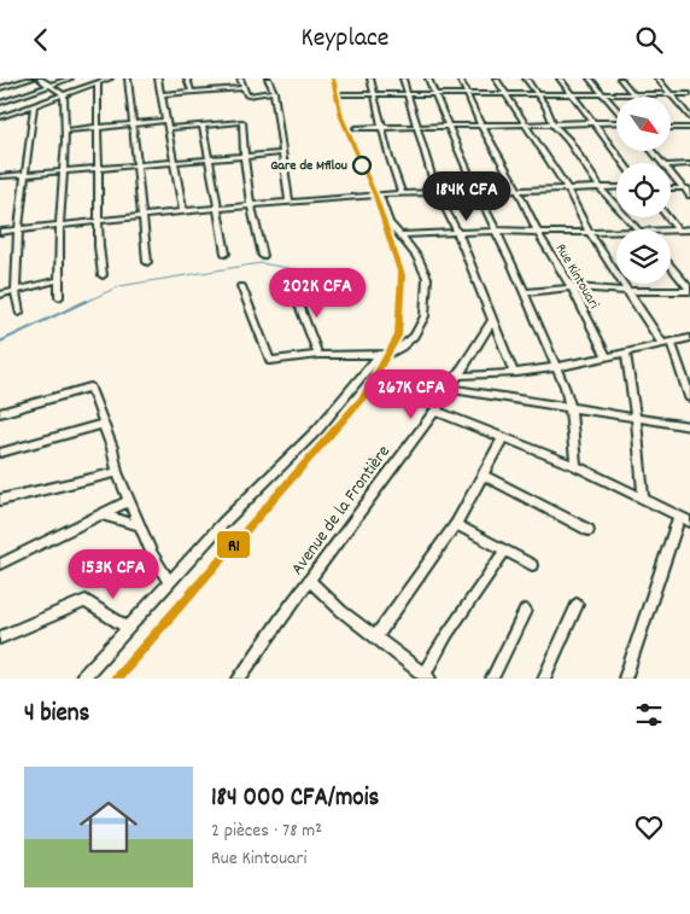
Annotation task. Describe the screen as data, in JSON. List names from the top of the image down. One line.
{"streets":{"street":["Rue Kintouari","Avenue de la Frontière"]},"places":["Gare de Mfilou"],"lines":["transit line R1"],"north":"bottom right","page":{"header":"Keyplace","price":["184K CFA","202K CFA","267K CFA","153K CFA"],"heading":"4 biens","list":[{"name":"184 000 CFA/mois","note":"2 pièces · 78 m² · Rue Kintouari"}]}}
